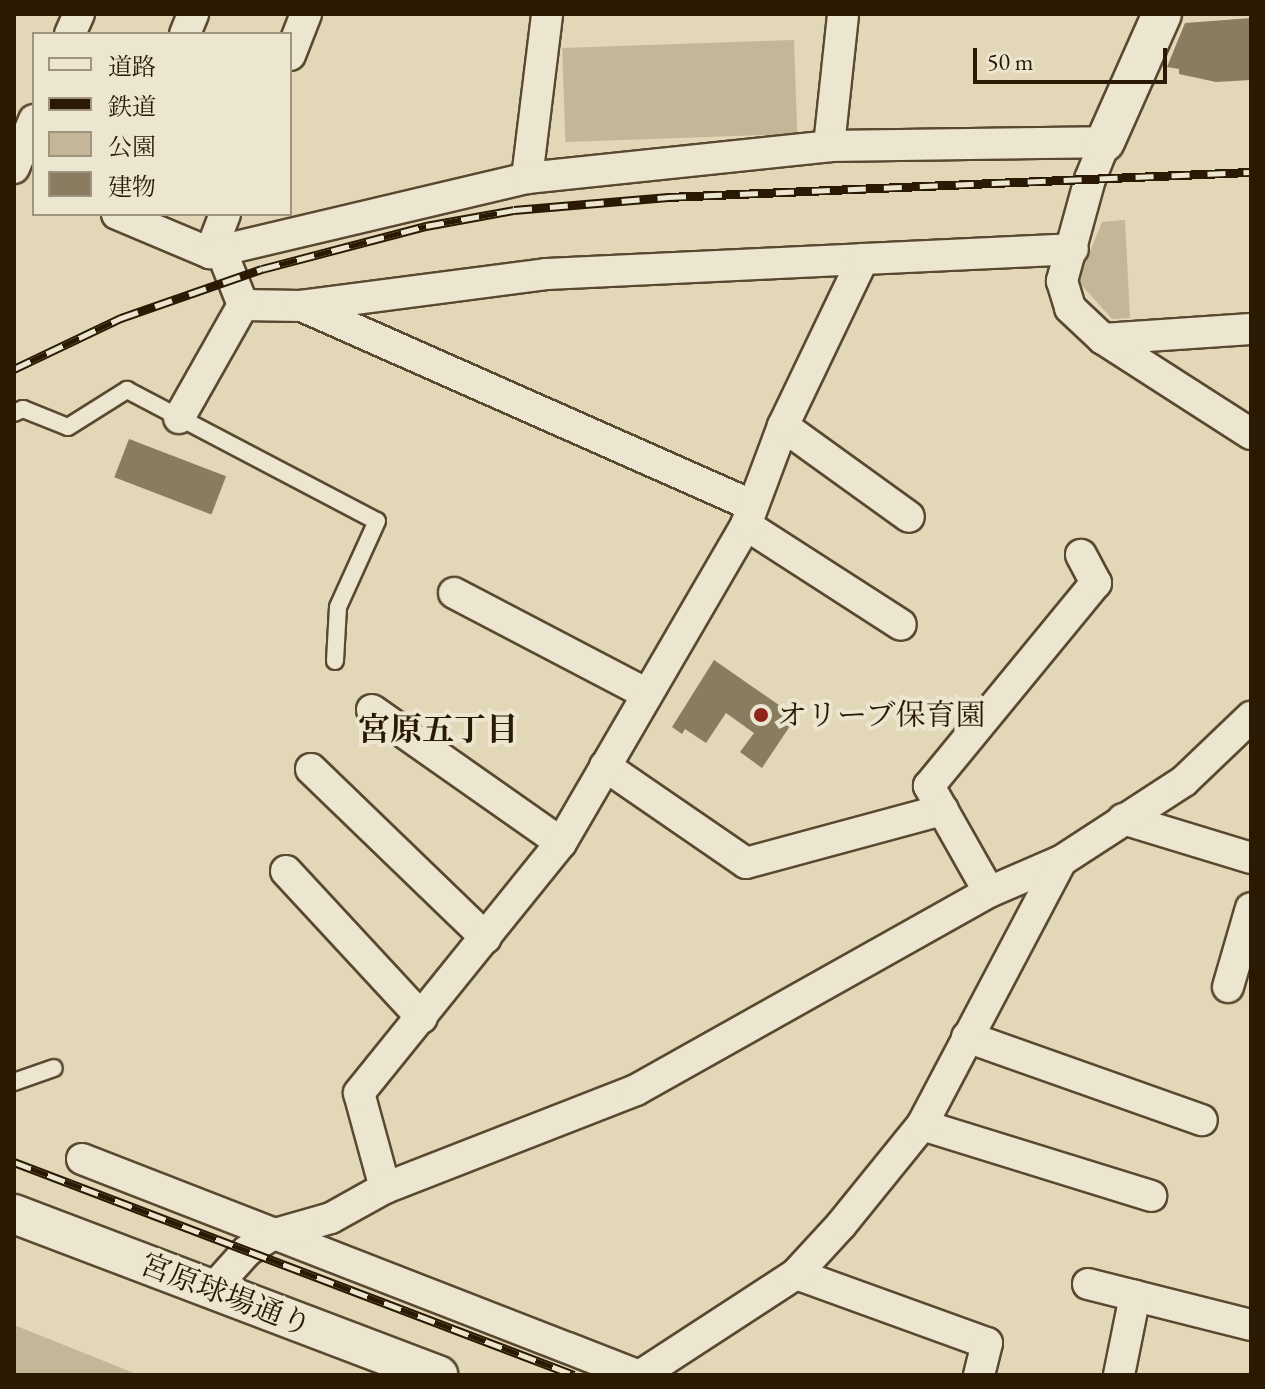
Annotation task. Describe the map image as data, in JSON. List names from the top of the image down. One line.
{"streets":{"street":["宮原球場通り"]},"districts":["宮原五丁目"],"places":["オリーブ保育園"],"legend":["道路","鉄道","公園","建物"],"scale_bar":"50 m"}
